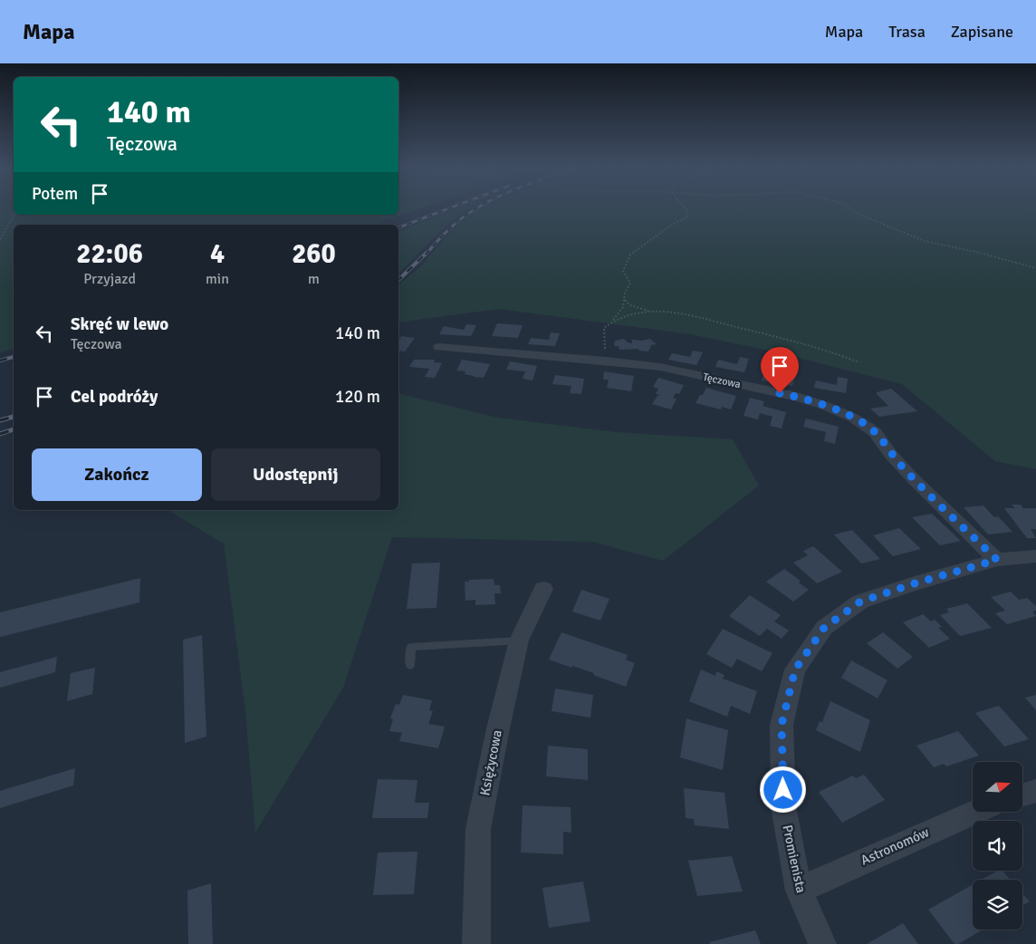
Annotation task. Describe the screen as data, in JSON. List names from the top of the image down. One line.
{"streets":{"street":["Tęczowa","Księżycowa","Astronomów","Promienista"]},"crossings":[["Tęczowa","Promienista"],["Astronomów","Promienista"]],"north":"right","page":{"header":"Mapa","nav":["Mapa","Trasa","Zapisane"],"turn":["140 m","Tęczowa"],"then":"Potem","eta":["22:06","Przyjazd","4","min","260","m"],"list":[{"name":"Skręć w lewo","note":"Tęczowa","value":"140 m"},{"name":"Cel podróży","value":"120 m"}],"buttons":["Zakończ","Udostępnij"]}}
